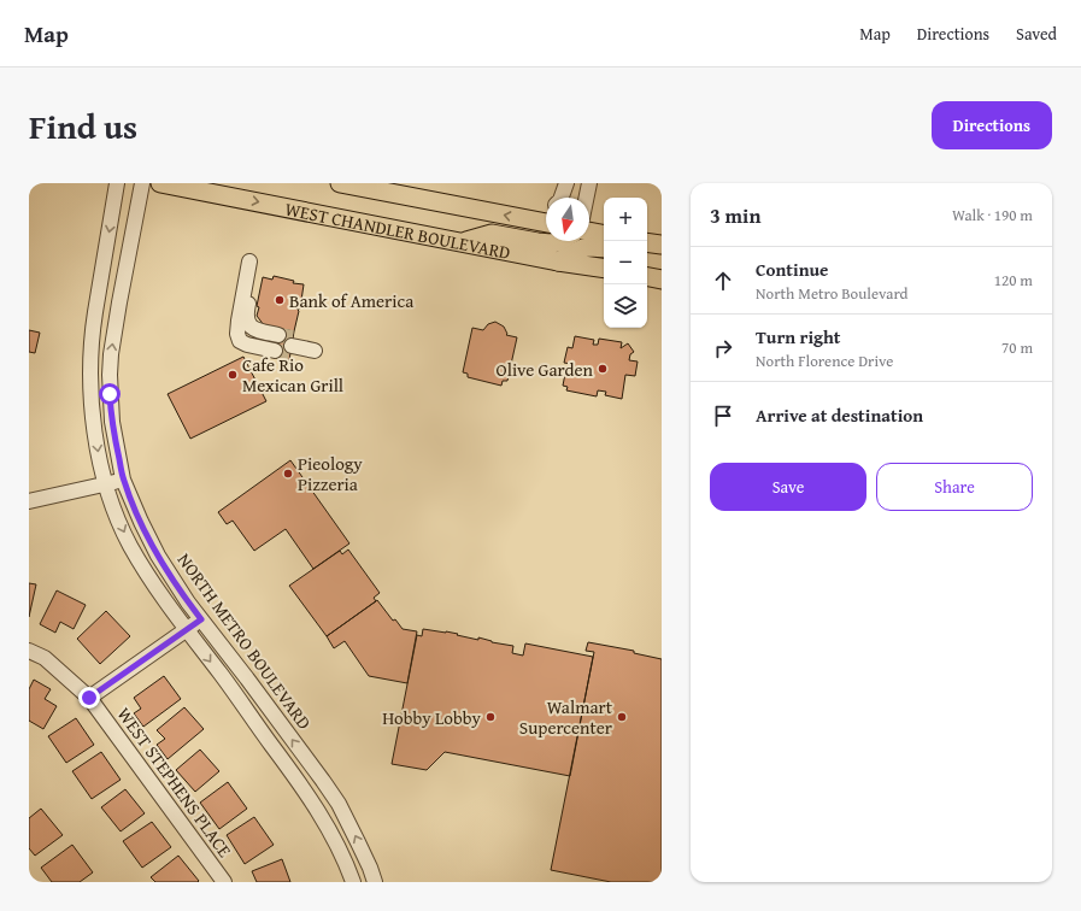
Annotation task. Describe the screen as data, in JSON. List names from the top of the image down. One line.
{"streets":{"main road":["WEST CHANDLER BOULEVARD"],"street":["NORTH METRO BOULEVARD","WEST STEPHENS PLACE"]},"places":["Bank of America","Olive Garden","Cafe Rio Mexican Grill","Pieology Pizzeria","Hobby Lobby","Walmart Supercenter"],"north":"bottom","page":{"header":"Map","nav":["Map","Directions","Saved"],"title":"Find us","buttons":["Directions",["Save","Share"]],"heading":["3 min","Walk · 190 m"],"map_buttons":["+","−"],"list":[["Continue","North Metro Boulevard","120 m"],["Turn right","North Florence Drive","70 m"],"Arrive at destination"]}}
